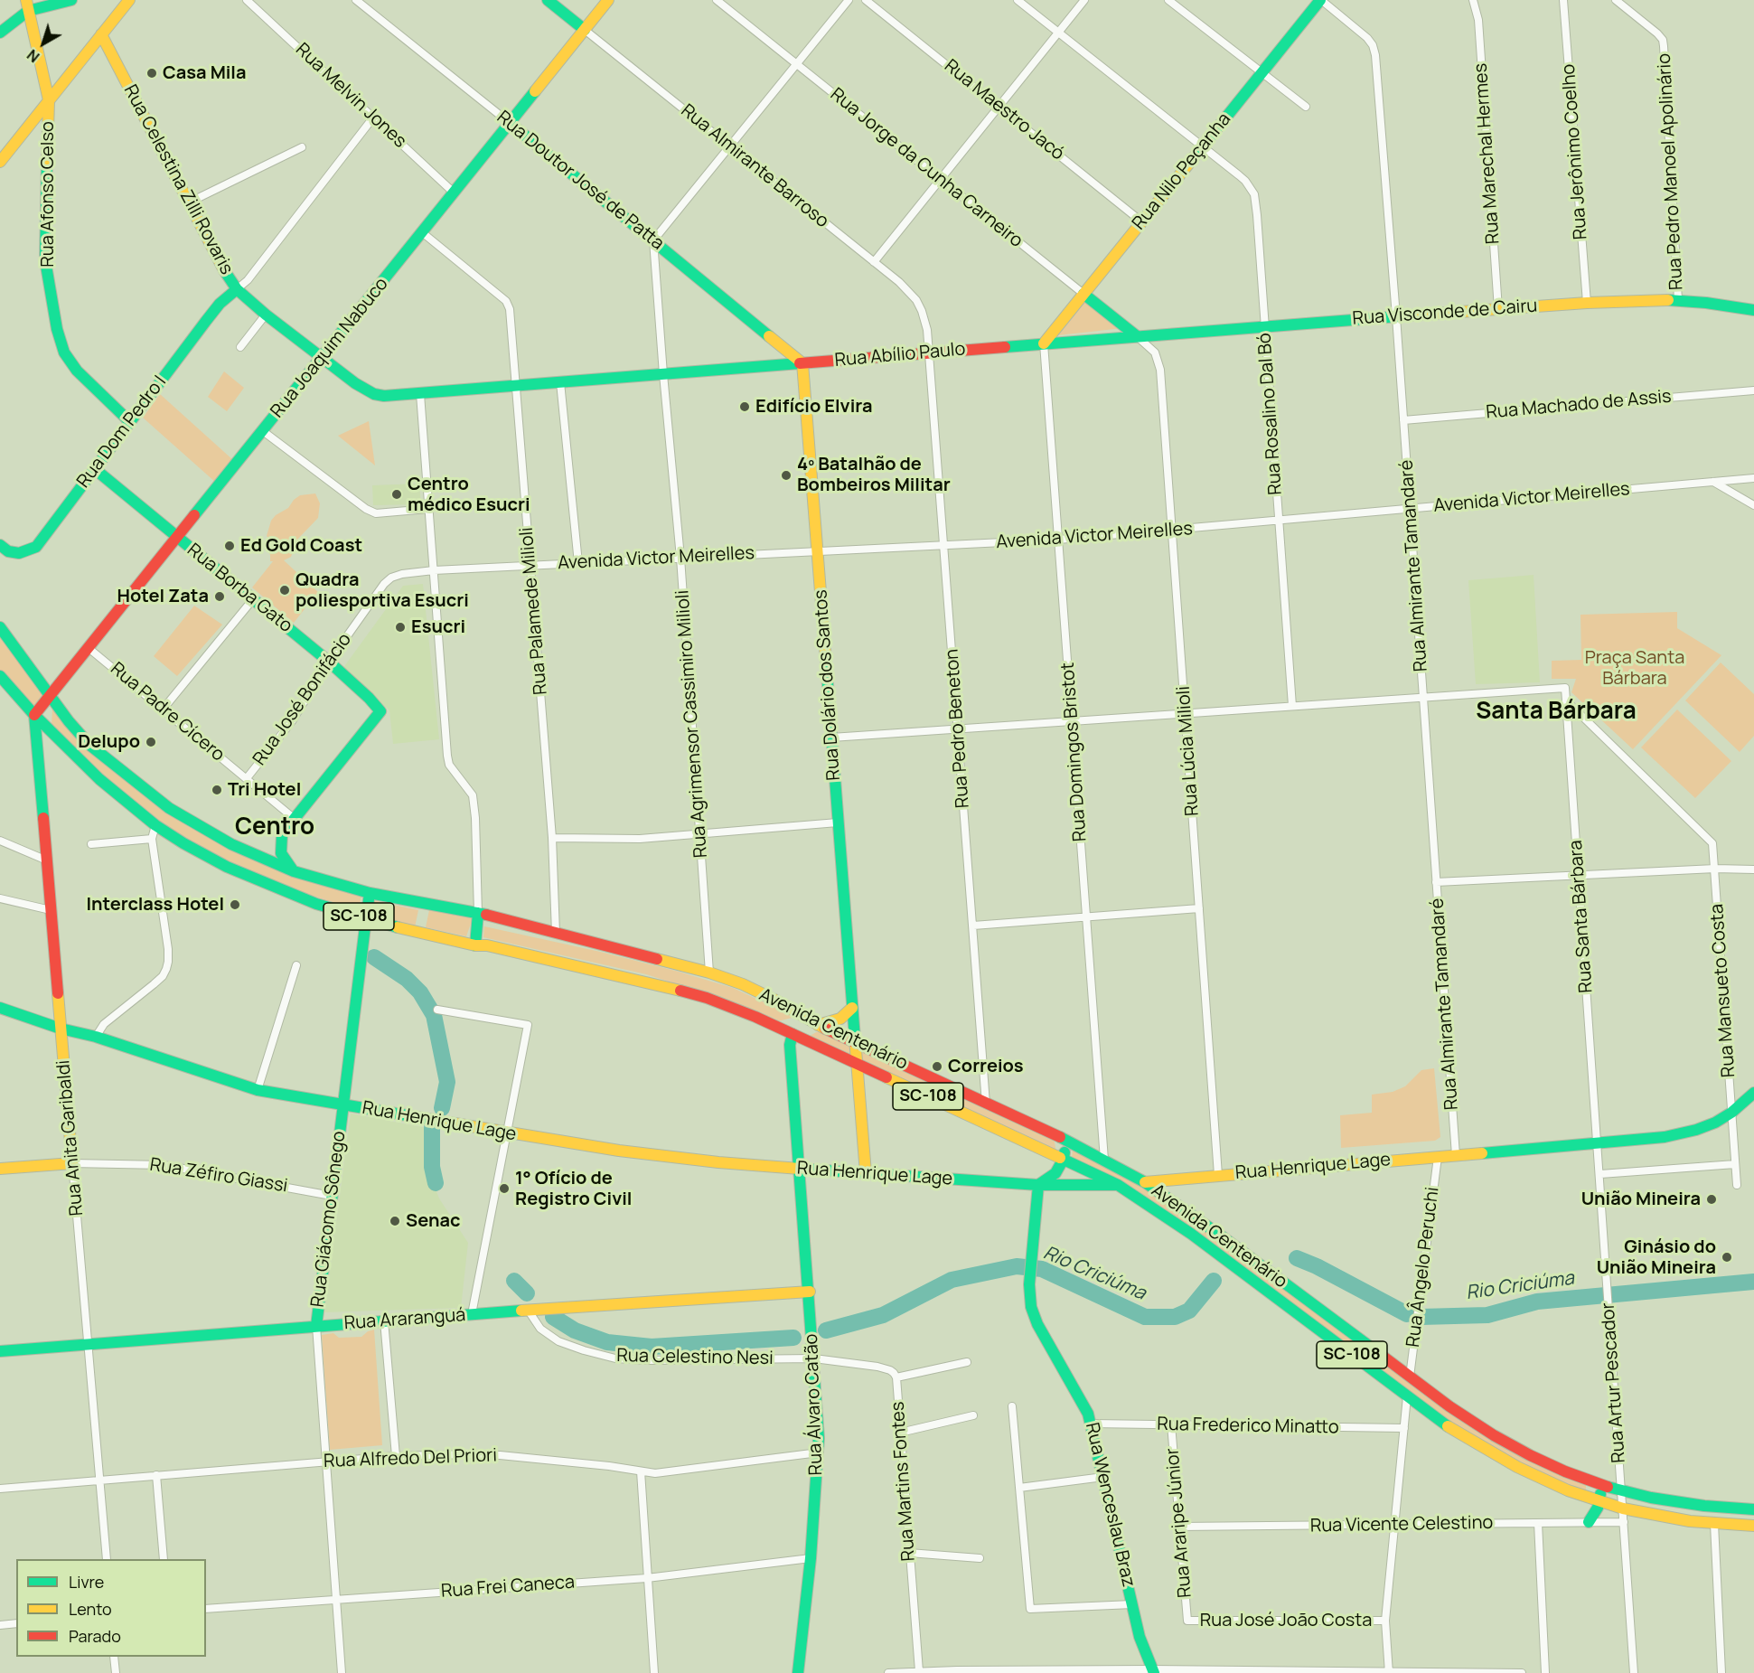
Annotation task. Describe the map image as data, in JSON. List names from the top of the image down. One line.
{"streets":{"main road":["Rua Almirante Barroso","Rua Jorge da Cunha Carneiro","Rua Nilo Peçanha","Rua Celestina Zilli Rovaris","Rua Doutor José de Patta","Rua Afonso Celso","Rua Visconde de Cairu","Rua Joaquim Nabuco","Rua Abílio Paulo","Rua Dom Pedro I","Rua Borba Gato","Rua Dolário dos Santos","SC-108","Avenida Centenário","Rua Henrique Lage","Rua Anita Garibaldi","Rua Giácomo Sônego","Rua Araranguá","Rua Álvaro Catão","Rua Wenceslau Braz"],"street":["Rua Melvin Jones","Rua Maestro Jacó","Rua Jerônimo Coelho","Rua Marechal Hermes","Rua Pedro Manoel Apolinário","Rua Machado de Assis","Rua Rosalino Dal Bó","Avenida Victor Meirelles","Rua Almirante Tamandaré","Rua Palamede Milioli","Rua José Bonifácio","Rua Padre Cícero","Rua Agrimensor Cassimiro Milioli","Rua Pedro Beneton","Rua Lúcia Milioli","Rua Domingos Bristot","Rua Santa Bárbara","Rua Mansueto Costa","Rua Zéfiro Giassi","Rua Ângelo Peruchi","Rua Celestino Nesi","Rua Artur Pescador","Rua Frederico Minatto","Rua Alfredo Del Priori","Rua Martins Fontes","Rua Araripe Júnior","Rua Vicente Celestino","Rua Frei Caneca","Rua José João Costa"]},"crossings":[["Rua Melvin Jones","Rua Joaquim Nabuco"],["Rua Maestro Jacó","Rua Nilo Peçanha"],["Rua Jerônimo Coelho","Rua Visconde de Cairu"],["Rua Marechal Hermes","Rua Visconde de Cairu"],["Rua Almirante Barroso","Rua Joaquim Nabuco"],["Rua Almirante Barroso","Rua Abílio Paulo"],["Rua Almirante Barroso","Rua Pedro Beneton"],["Rua Jorge da Cunha Carneiro","Rua Nilo Peçanha"],["Rua Jorge da Cunha Carneiro","Rua Visconde de Cairu"],["Rua Jorge da Cunha Carneiro","Rua Abílio Paulo"],["Rua Jorge da Cunha Carneiro","Rua Lúcia Milioli"],["Rua Nilo Peçanha","Rua Abílio Paulo"],["Rua Nilo Peçanha","Rua Rosalino Dal Bó"],["Rua Nilo Peçanha","Rua Almirante Tamandaré"],["Rua Nilo Peçanha","Rua Domingos Bristot"],["Rua Pedro Manoel Apolinário","Rua Visconde de Cairu"],["Rua Celestina Zilli Rovaris","Rua Joaquim Nabuco"],["Rua Celestina Zilli Rovaris","Rua Abílio Paulo"],["Rua Celestina Zilli Rovaris","Rua Dom Pedro I"],["Rua Celestina Zilli Rovaris","Rua Palamede Milioli"],["Rua Celestina Zilli Rovaris","Rua Agrimensor Cassimiro Milioli"],["Rua Doutor José de Patta","Rua Joaquim Nabuco"],["Rua Doutor José de Patta","Rua Abílio Paulo"],["Rua Doutor José de Patta","Rua Dolário dos Santos"],["Rua Doutor José de Patta","Rua Agrimensor Cassimiro Milioli"],["Rua Afonso Celso","Rua Dom Pedro I"],["Rua Visconde de Cairu","Rua Abílio Paulo"],["Rua Visconde de Cairu","Rua Rosalino Dal Bó"],["Rua Visconde de Cairu","Rua Almirante Tamandaré"],["Rua Visconde de Cairu","Rua Lúcia Milioli"],["Rua Joaquim Nabuco","Rua Borba Gato"],["Rua Joaquim Nabuco","Rua Palamede Milioli"],["Rua Joaquim Nabuco","Rua Padre Cícero"],["Rua Joaquim Nabuco","Avenida Centenário"],["Rua Joaquim Nabuco","Rua Anita Garibaldi"],["Rua Abílio Paulo","Rua Dolário dos Santos"],["Rua Abílio Paulo","Rua Agrimensor Cassimiro Milioli"],["Rua Abílio Paulo","Rua Pedro Beneton"],["Rua Abílio Paulo","Rua Lúcia Milioli"],["Rua Abílio Paulo","Rua Domingos Bristot"],["Rua Machado de Assis","Rua Almirante Tamandaré"],["Rua Rosalino Dal Bó","Avenida Victor Meirelles"],["Rua Dom Pedro I","Rua Borba Gato"],["Avenida Victor Meirelles","Rua Almirante Tamandaré"],["Avenida Victor Meirelles","Rua Palamede Milioli"],["Avenida Victor Meirelles","Rua Dolário dos Santos"],["Avenida Victor Meirelles","Rua José Bonifácio"],["Avenida Victor Meirelles","Rua Agrimensor Cassimiro Milioli"],["Avenida Victor Meirelles","Rua Pedro Beneton"],["Avenida Victor Meirelles","Rua Lúcia Milioli"],["Avenida Victor Meirelles","Rua Domingos Bristot"],["Rua Almirante Tamandaré","Rua Santa Bárbara"],["Rua Almirante Tamandaré","Rua Henrique Lage"],["Rua Borba Gato","Rua José Bonifácio"],["Rua Borba Gato","Rua Padre Cícero"],["Rua Palamede Milioli","Avenida Centenário"],["Rua Dolário dos Santos","Avenida Centenário"],["Rua Dolário dos Santos","Rua Henrique Lage"],["Rua José Bonifácio","Rua Padre Cícero"],["Rua Agrimensor Cassimiro Milioli","Avenida Centenário"],["Rua Pedro Beneton","Avenida Centenário"],["Rua Lúcia Milioli","Rua Henrique Lage"],["Rua Domingos Bristot","Avenida Centenário"],["Rua Santa Bárbara","Rua Mansueto Costa"],["Rua Santa Bárbara","Rua Henrique Lage"],["Rua Santa Bárbara","Rua Artur Pescador"],["Rua Mansueto Costa","Rua Henrique Lage"],["Avenida Centenário","Rua Henrique Lage"],["Avenida Centenário","Rua Anita Garibaldi"],["Avenida Centenário","Rua Giácomo Sônego"],["Avenida Centenário","Rua Ângelo Peruchi"],["Avenida Centenário","Rua Artur Pescador"],["Avenida Centenário","Rua Álvaro Catão"],["Rua Henrique Lage","Rua Anita Garibaldi"],["Rua Henrique Lage","Rua Giácomo Sônego"],["Rua Henrique Lage","Rua Ângelo Peruchi"],["Rua Henrique Lage","Rua Artur Pescador"],["Rua Henrique Lage","Rua Álvaro Catão"],["Rua Henrique Lage","Rua Wenceslau Braz"],["Rua Anita Garibaldi","Rua Zéfiro Giassi"],["Rua Anita Garibaldi","Rua Araranguá"],["Rua Anita Garibaldi","Rua Alfredo Del Priori"],["Rua Zéfiro Giassi","Rua Giácomo Sônego"],["Rua Giácomo Sônego","Rua Araranguá"],["Rua Araranguá","Rua Celestino Nesi"],["Rua Araranguá","Rua Álvaro Catão"],["Rua Celestino Nesi","Rua Álvaro Catão"],["Rua Celestino Nesi","Rua Martins Fontes"],["Rua Artur Pescador","Rua Vicente Celestino"],["Rua Álvaro Catão","Rua Alfredo Del Priori"],["Rua Álvaro Catão","Rua Martins Fontes"],["Rua Álvaro Catão","Rua Frei Caneca"],["Rua Frederico Minatto","Rua Wenceslau Braz"],["Rua Frederico Minatto","Rua Araripe Júnior"],["Rua Araripe Júnior","Rua Vicente Celestino"],["Rua Araripe Júnior","Rua José João Costa"]],"districts":["Santa Bárbara","Centro"],"water":["Rio Criciúma"],"parks":["Praça Santa Bárbara"],"places":["Casa Mila","Edifício Elvira","4º Batalhão de Bombeiros Militar","Centro médico Esucri","Ed Gold Coast","Quadra poliesportiva Esucri","Hotel Zata","Esucri","Delupo","Tri Hotel","Interclass Hotel","Correios","1° Ofício de Registro Civil","União Mineira","Senac","Ginásio do União Mineira"],"legend":["Livre","Lento","Parado"],"north":"bottom left"}
